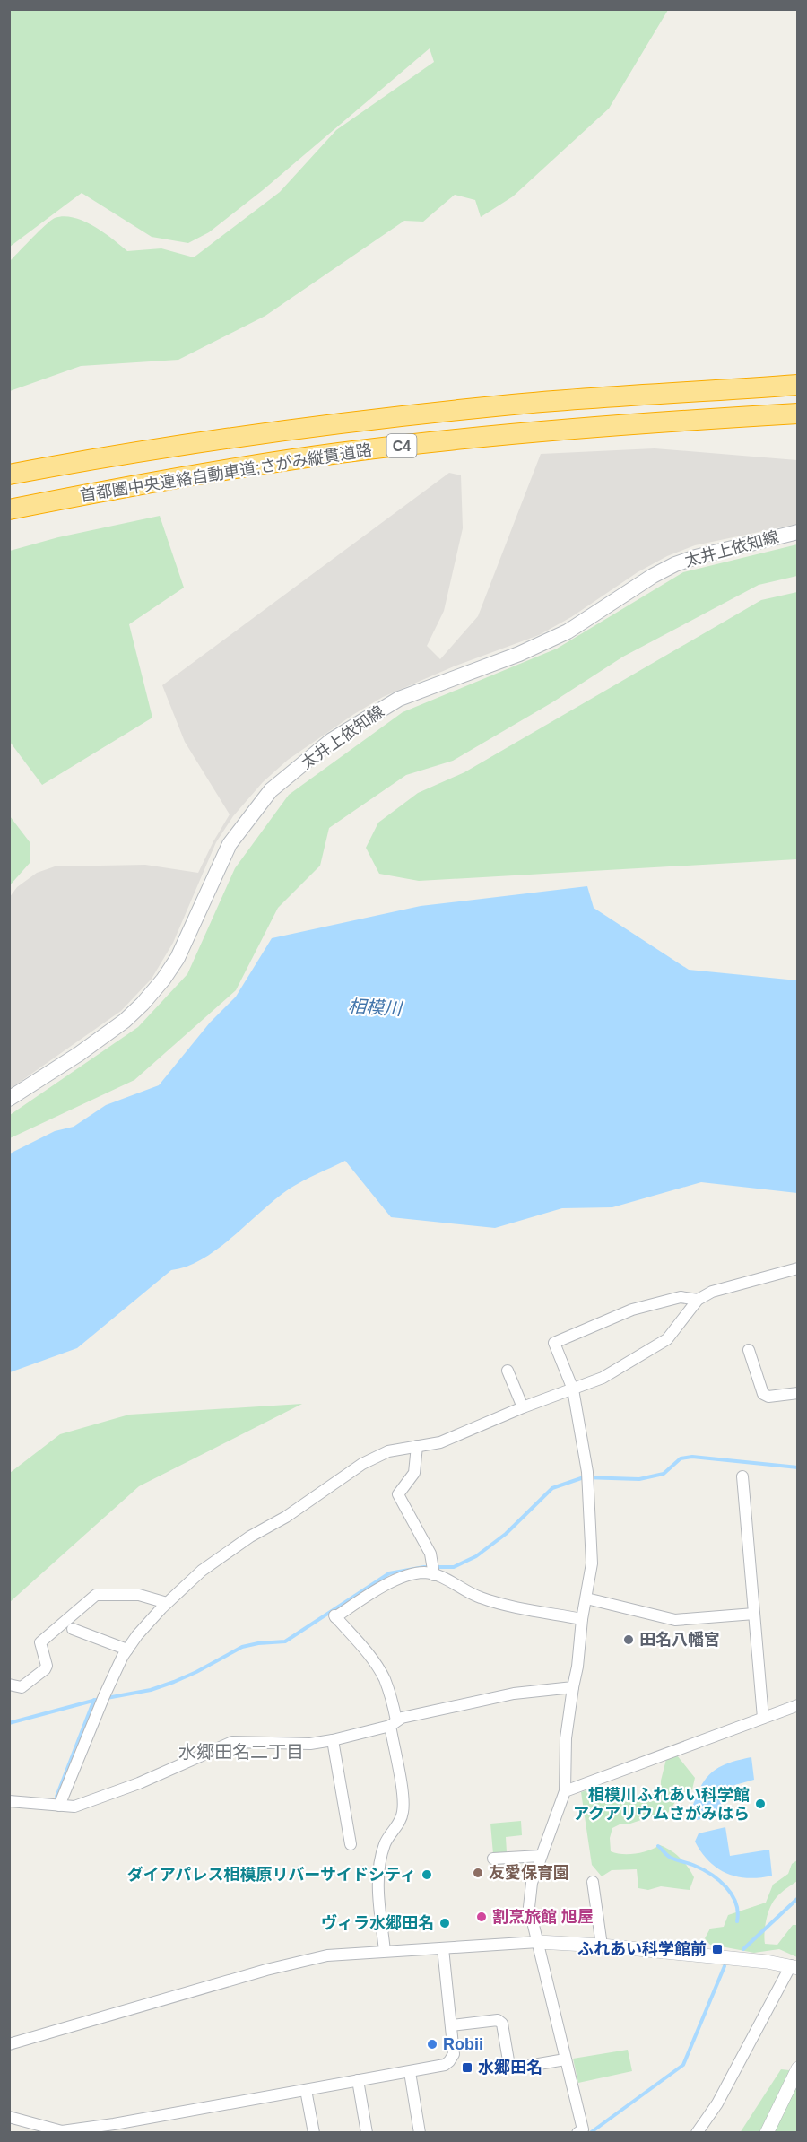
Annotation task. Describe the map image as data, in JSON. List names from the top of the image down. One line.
{"streets":{"highway":["C4","首都圏中央連絡自動車道;さがみ縦貫道路"],"main road":["太井上依知線"]},"districts":["水郷田名二丁目"],"water":["相模川"],"places":{"other":["田名八幡宮","相模川ふれあい科学館 アクアリウムさがみはら","友愛保育園","ダイアパレス相模原リバーサイドシティ","割烹旅館 旭屋","ヴィラ水郷田名","Robii"],"transit":["ふれあい科学館前","水郷田名"]}}
